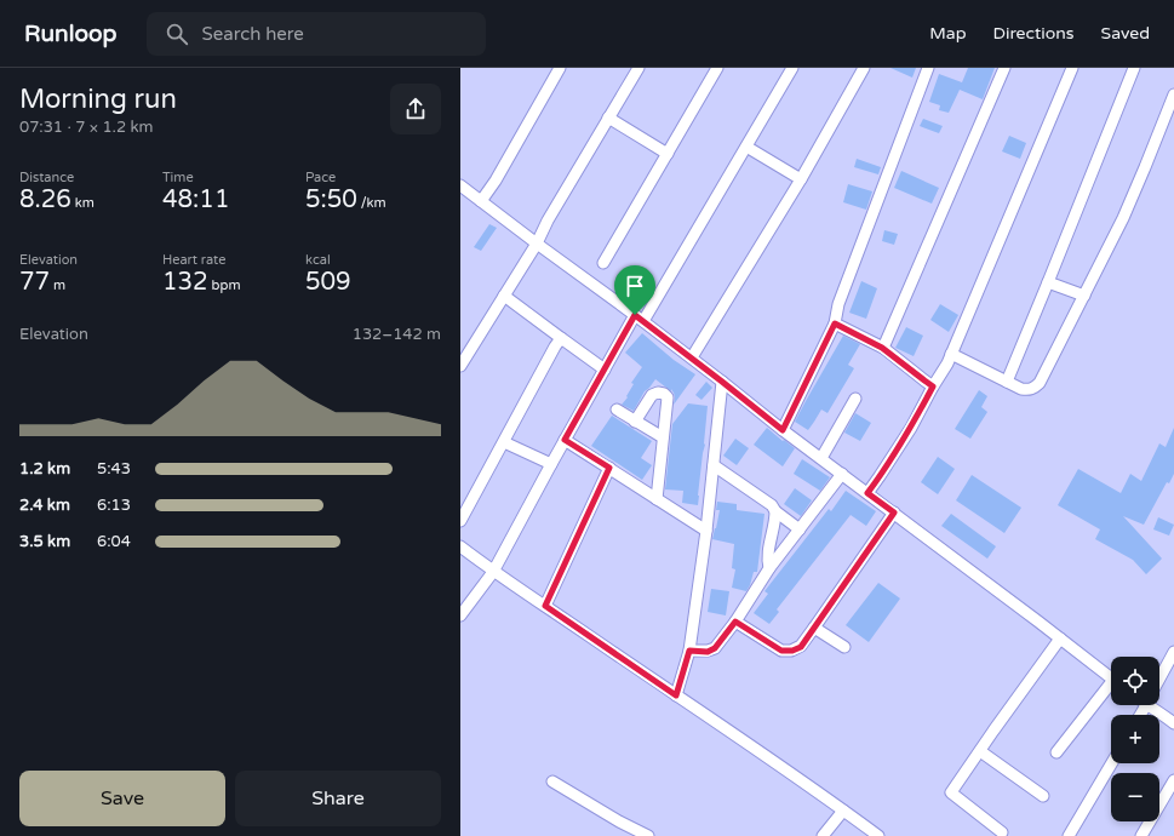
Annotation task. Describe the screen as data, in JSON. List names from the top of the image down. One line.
{"page":{"header":"Runloop","search":"Search here","nav":["Map","Directions","Saved"],"heading":["Morning run","07:31 · 7 × 1.2 km"],"stats":[["Distance","8.26 km"],["Time","48:11"],["Pace","5:50 /km"],["Elevation","77 m"],["Heart rate","132 bpm"],["kcal","509"]],"chart":["Elevation","132–142 m"],"list":[{"name":"1.2 km","note":"5:43"},{"name":"2.4 km","note":"6:13"},{"name":"3.5 km","note":"6:04"}],"map_buttons":["+","−"],"buttons":["Save","Share"]}}
